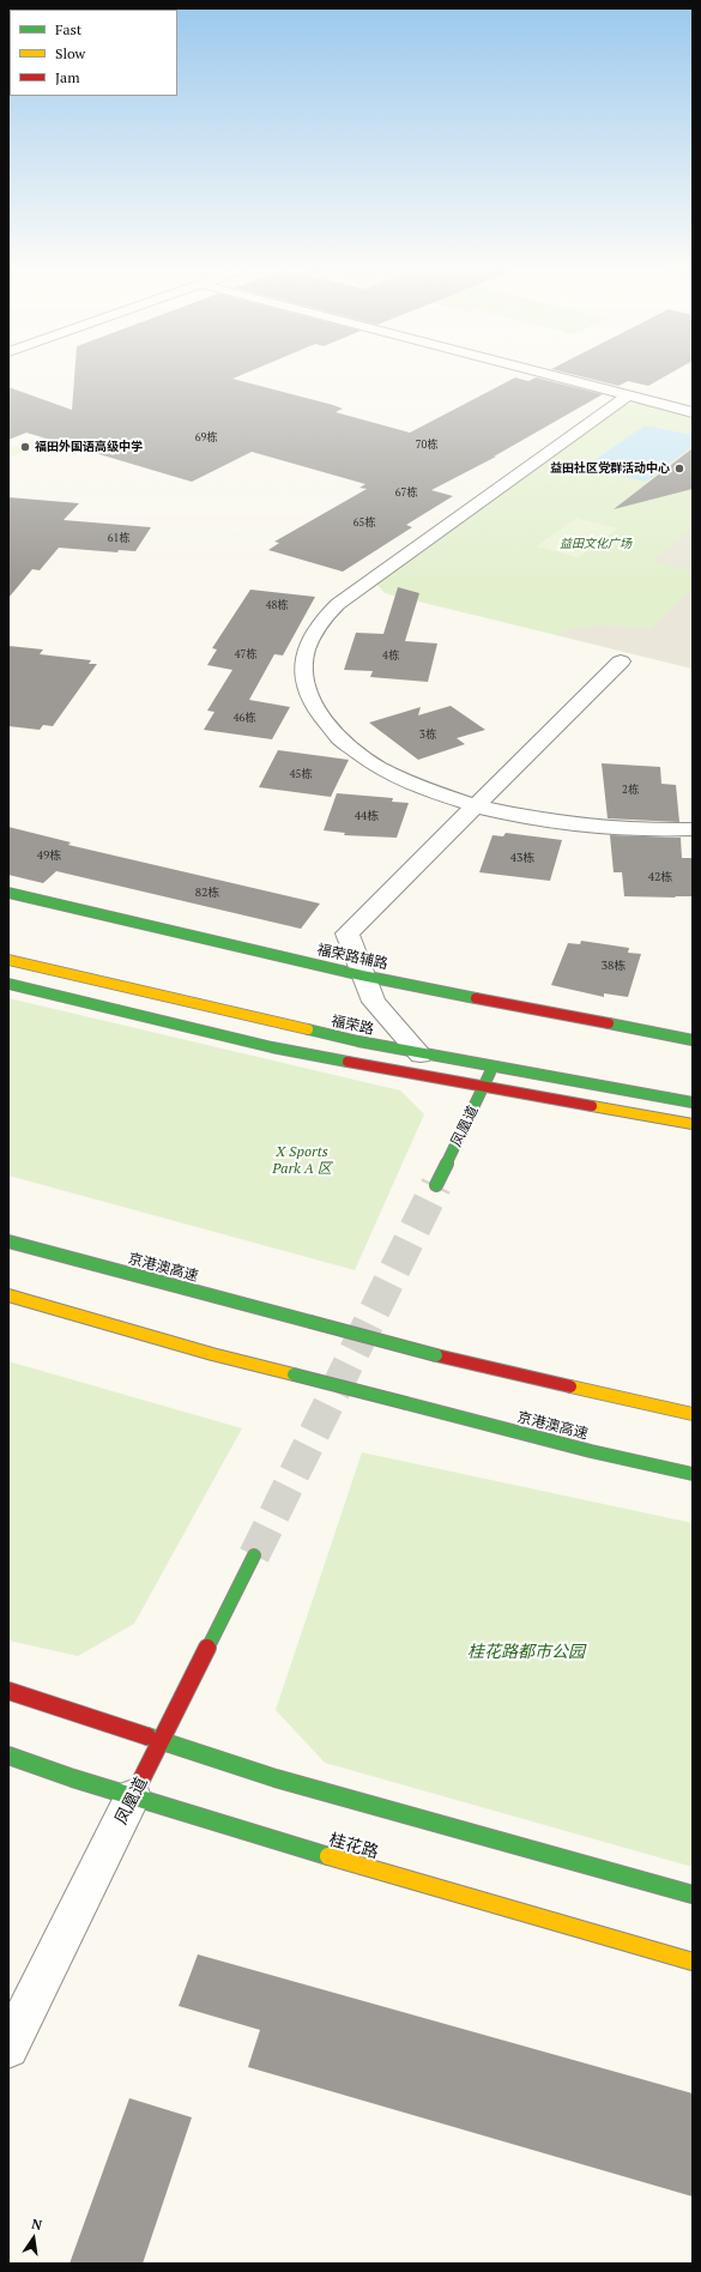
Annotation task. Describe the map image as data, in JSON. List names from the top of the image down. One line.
{"streets":{"main road":["福荣路辅路","福荣路","凤凰道","京港澳高速","桂花路"]},"crossings":[["福荣路","凤凰道"],["凤凰道","桂花路"]],"parks":["益田文化广场","X Sports Park A 区","桂花路都市公园"],"places":["福田外国语高级中学","益田社区党群活动中心"],"house_numbers":["69栋","70栋","67栋","65栋","61栋","48栋","47栋","4栋","46栋","3栋","45栋","2栋","44栋","49栋","43栋","42栋","82栋","38栋"],"legend":["Fast","Slow","Jam"],"north":"top"}
